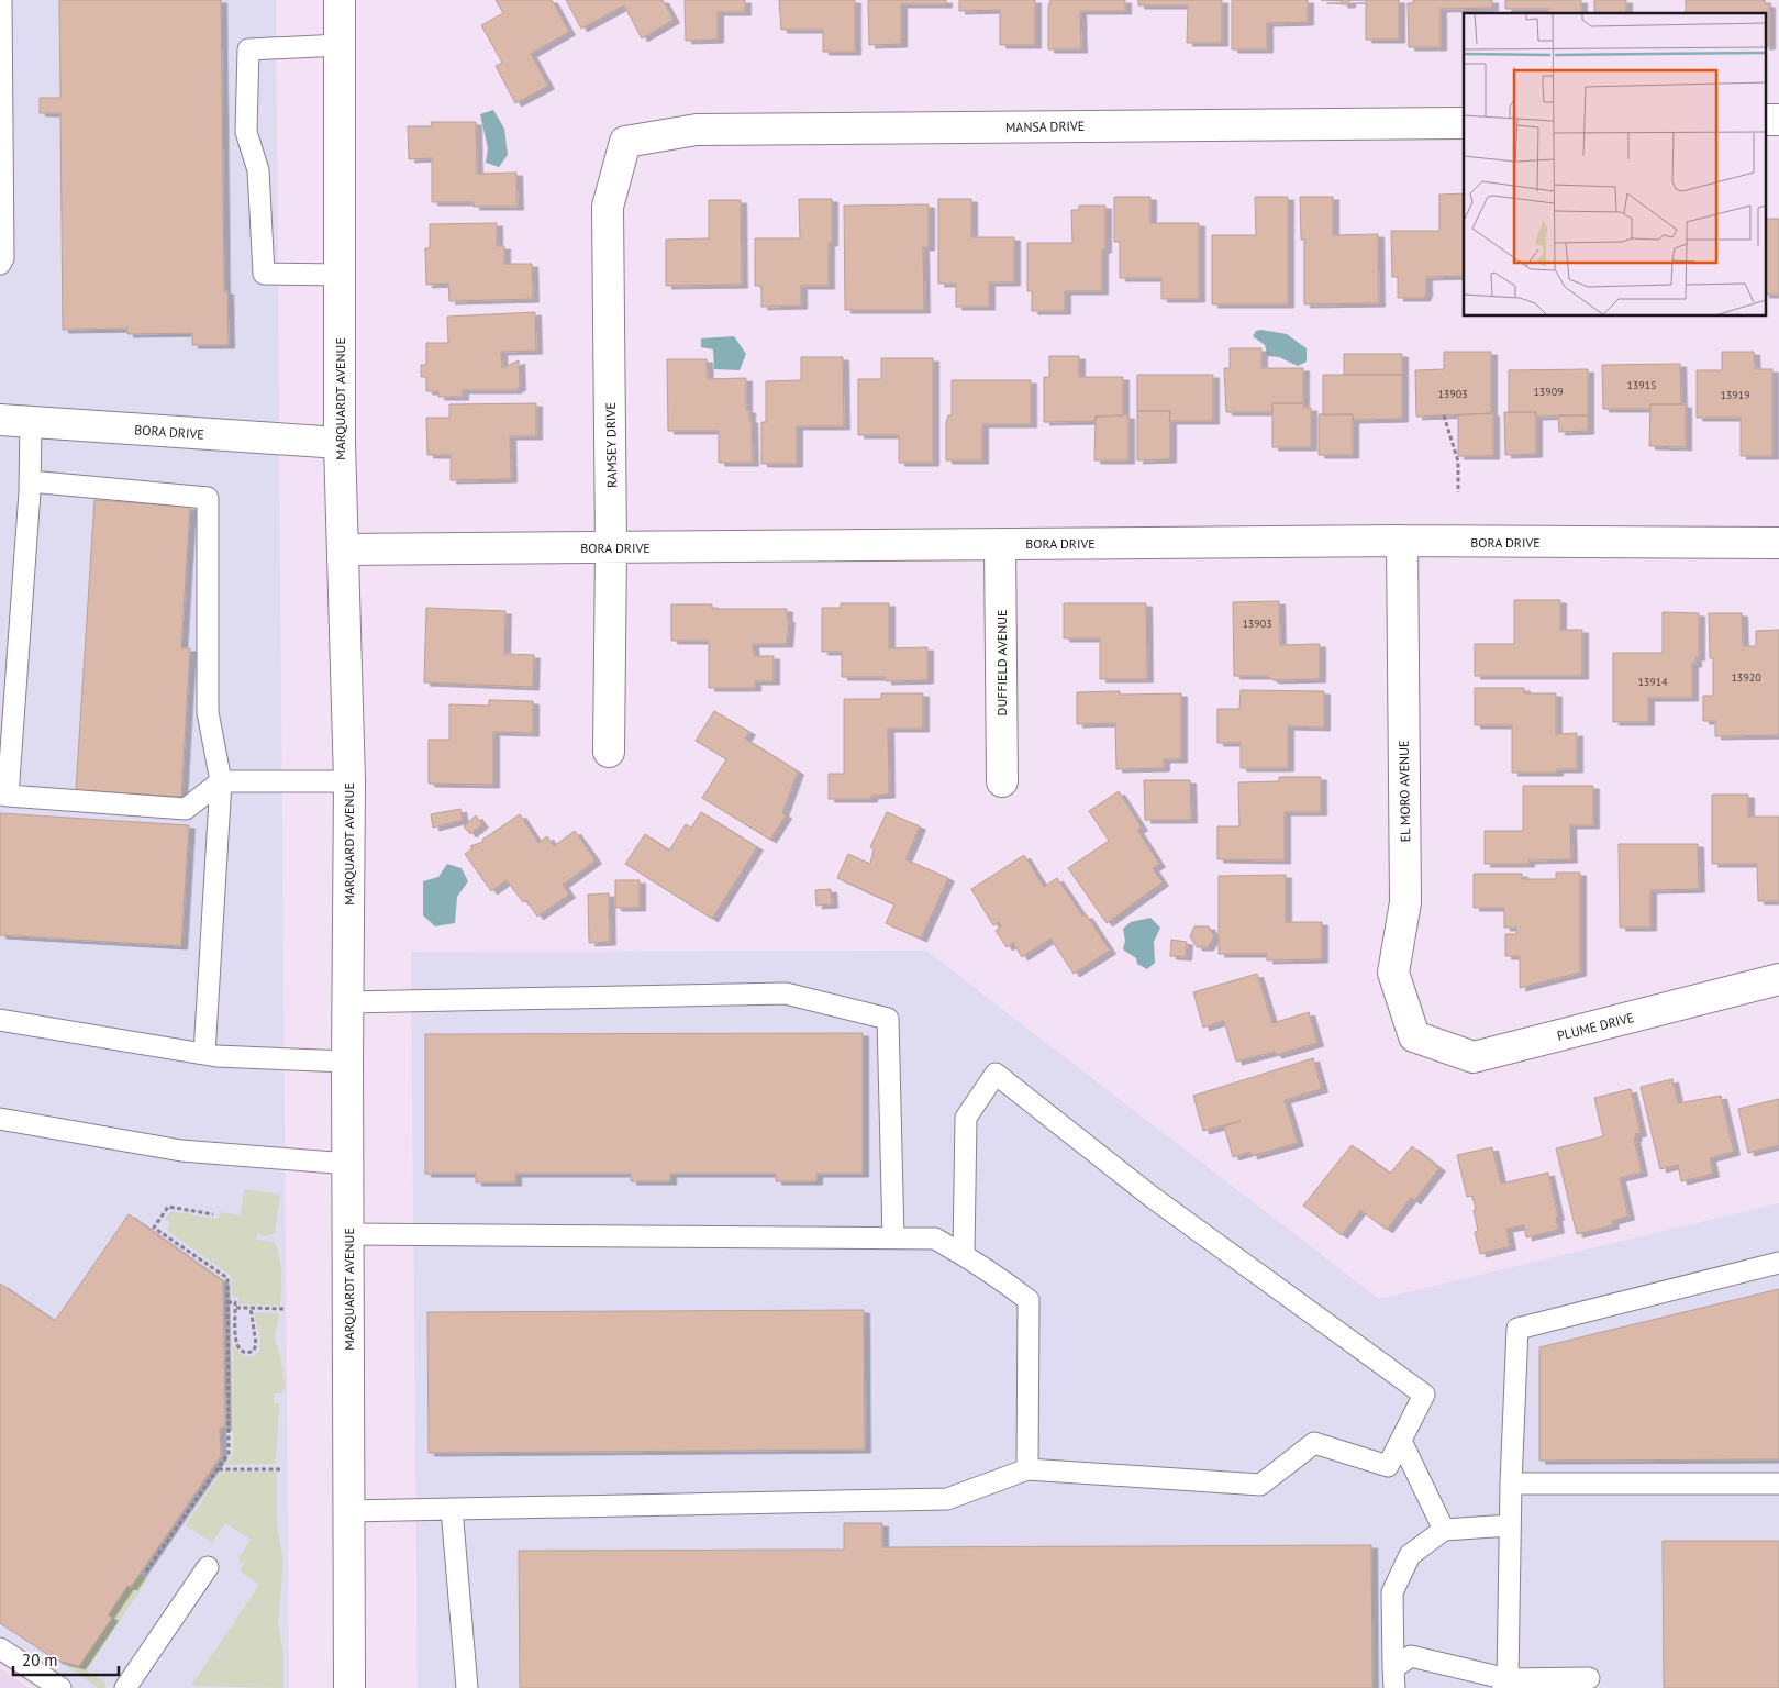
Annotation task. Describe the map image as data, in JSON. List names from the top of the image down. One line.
{"streets":{"street":["MANSA DRIVE","MARQUARDT AVENUE","BORA DRIVE","RAMSEY DRIVE","DUFFIELD AVENUE","EL MORO AVENUE","PLUME DRIVE"]},"crossings":[["MANSA DRIVE","RAMSEY DRIVE"],["MARQUARDT AVENUE","BORA DRIVE"],["BORA DRIVE","RAMSEY DRIVE"],["BORA DRIVE","DUFFIELD AVENUE"],["BORA DRIVE","EL MORO AVENUE"],["EL MORO AVENUE","PLUME DRIVE"]],"house_numbers":["13915","13909","13903","13919","13903","13920","13914"],"scale_bar":"20 m"}
